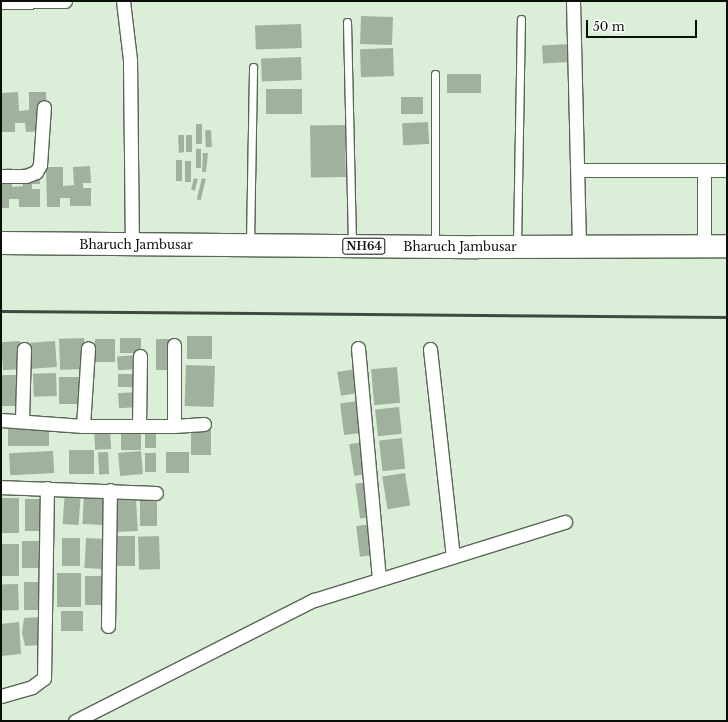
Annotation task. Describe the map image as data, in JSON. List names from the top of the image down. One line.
{"streets":{"highway":["Bharuch Jambusar","NH64"]},"scale_bar":"50 m"}
